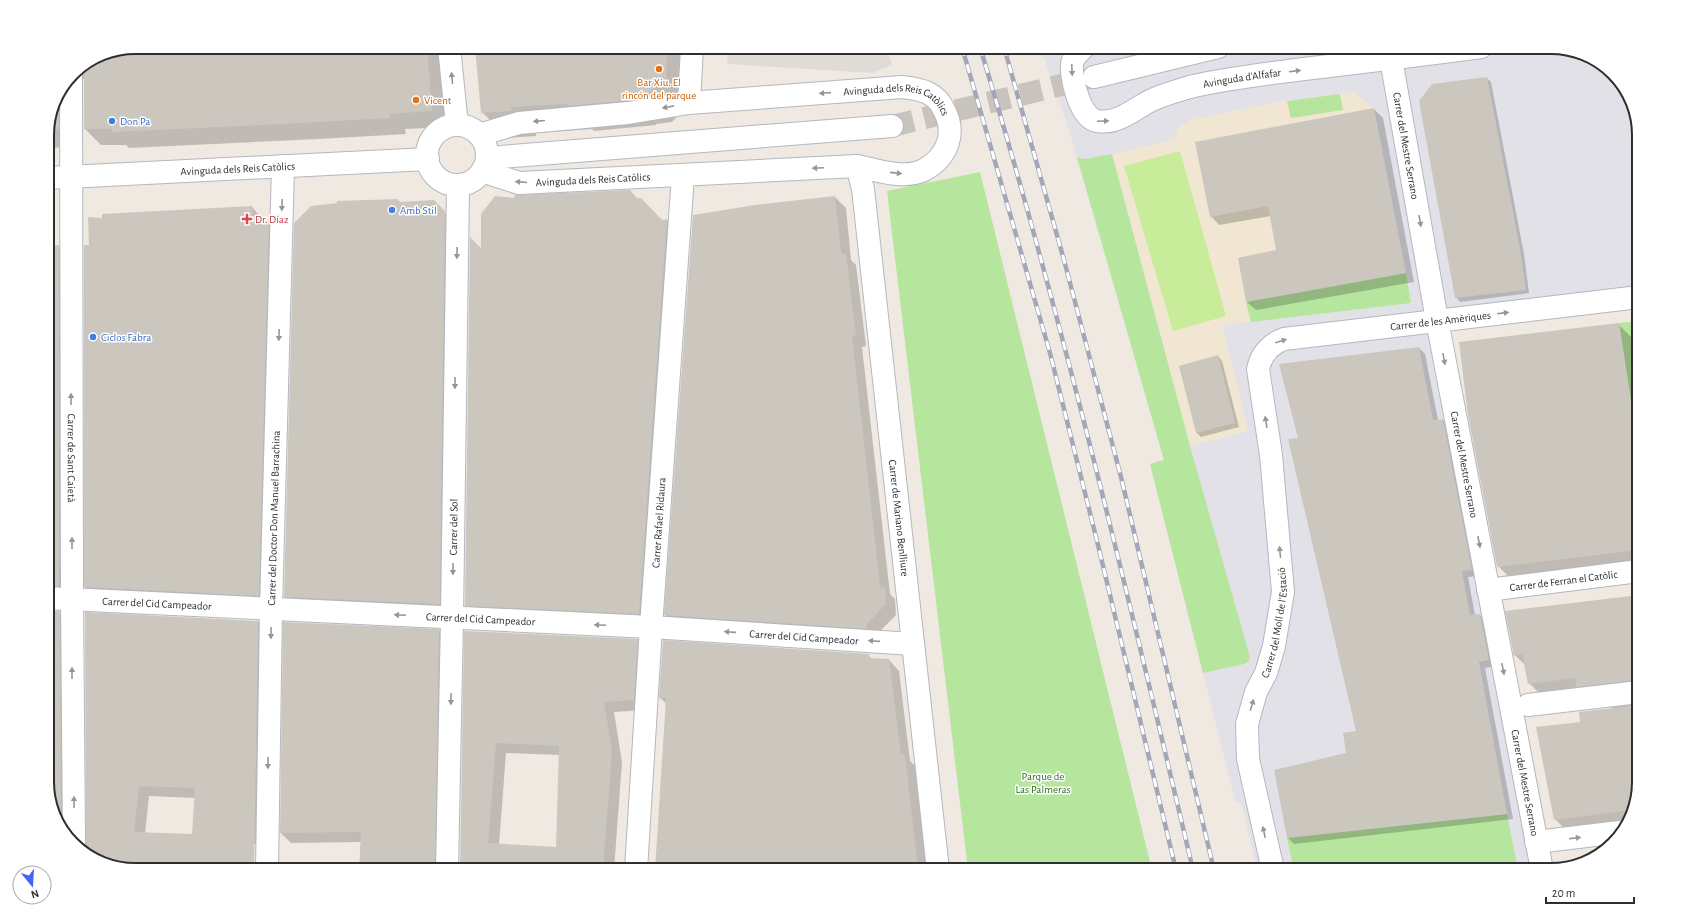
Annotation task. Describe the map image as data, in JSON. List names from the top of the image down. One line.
{"streets":{"street":["Avinguda d'Alfafar","Avinguda dels Reis Catòlics","Carrer del Mestre Serrano","Carrer de les Amèriques","Carrer de Sant Caietà","Carrer del Doctor Don Manuel Barrachina","Carrer de Mariano Benlliure","Carrer Rafael Ridaura","Carrer del Sol","Carrer de Ferran el Catòlic","Carrer del Cid Campeador","Carrer del Moll de l'Estació"]},"crossings":[["Avinguda d'Alfafar","Carrer del Mestre Serrano"],["Avinguda dels Reis Catòlics","Carrer de Sant Caietà"],["Avinguda dels Reis Catòlics","Carrer del Doctor Don Manuel Barrachina"],["Avinguda dels Reis Catòlics","Carrer de Mariano Benlliure"],["Avinguda dels Reis Catòlics","Carrer Rafael Ridaura"],["Avinguda dels Reis Catòlics","Carrer del Sol"],["Carrer del Mestre Serrano","Carrer de les Amèriques"],["Carrer del Mestre Serrano","Carrer de Ferran el Catòlic"],["Carrer de les Amèriques","Carrer del Moll de l'Estació"],["Carrer de Sant Caietà","Carrer del Cid Campeador"],["Carrer del Doctor Don Manuel Barrachina","Carrer del Cid Campeador"],["Carrer de Mariano Benlliure","Carrer del Cid Campeador"],["Carrer Rafael Ridaura","Carrer del Cid Campeador"],["Carrer del Sol","Carrer del Cid Campeador"]],"one_way":["Avinguda d'Alfafar","Carrer del Mestre Serrano","Carrer de les Amèriques","Carrer de Sant Caietà","Carrer del Doctor Don Manuel Barrachina","Carrer del Sol","Carrer del Cid Campeador","Carrer del Moll de l'Estació"],"parks":["Parque de Las Palmeras"],"places":{"other":["Bar Xiu. El rincón del parque","Vicent","Don Pa","Amb Stil","Ciclos Fabra"],"health":["Dr. Díaz"]},"scale_bar":"20 m","north":"bottom"}
